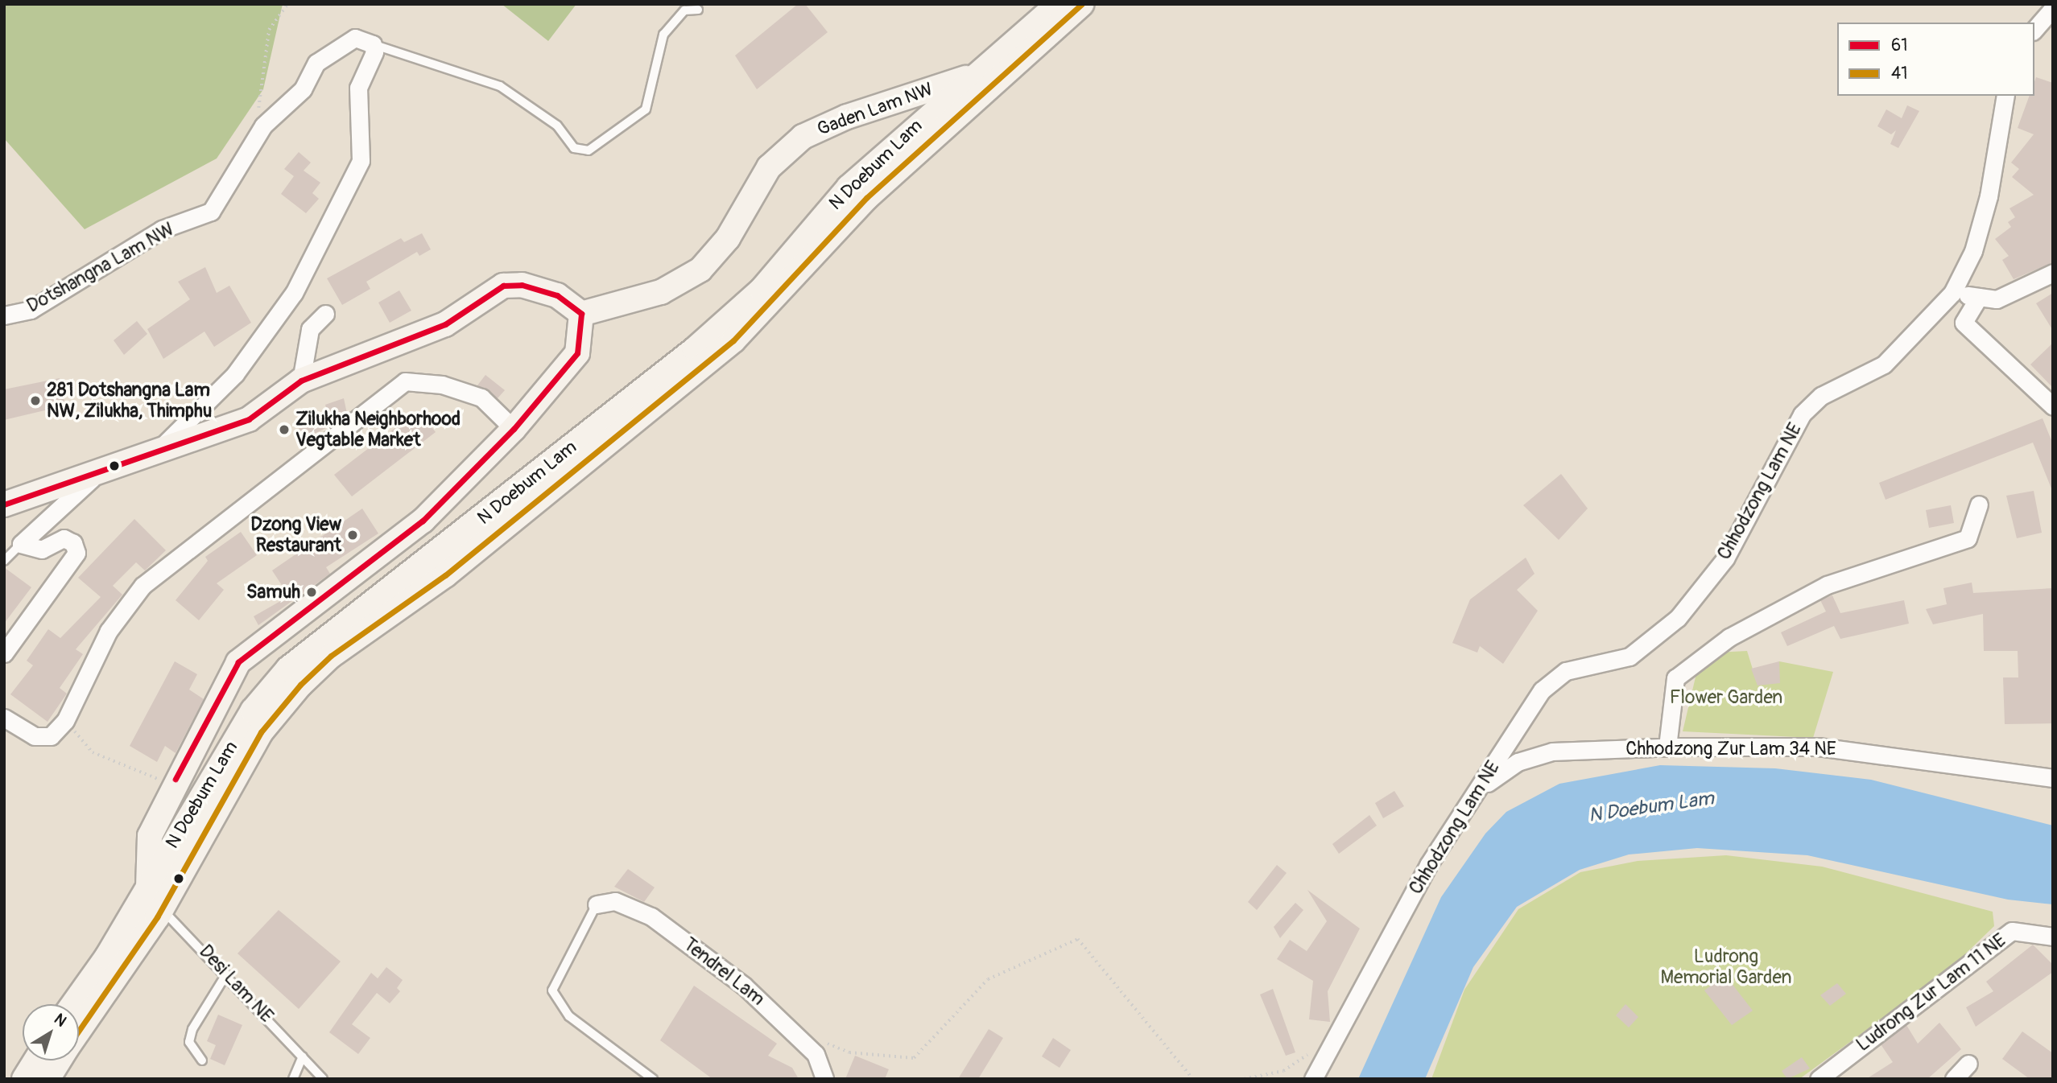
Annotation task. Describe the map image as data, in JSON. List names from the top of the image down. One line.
{"streets":{"main road":["Gaden Lam NW","N Doebum Lam"],"street":["Dotshangna Lam NW","Chhodzong Lam NE","Chhodzong Zur Lam 34 NE","Tendrel Lam","Ludrong Zur Lam 11 NE"],"lane":["Desi Lam NE"]},"crossings":[["Gaden Lam NW","N Doebum Lam"],["N Doebum Lam","Desi Lam NE"],["Chhodzong Lam NE","Chhodzong Zur Lam 34 NE"]],"water":["N Doebum Lam"],"parks":["Flower Garden","Ludrong Memorial Garden"],"places":["281 Dotshangna Lam NW, Zilukha, Thimphu","Zilukha Neighborhood Vegtable Market","Dzong View Restaurant","Samuh"],"lines":["transit line 41","transit line 61"],"legend":["61","41"],"north":"top right"}
